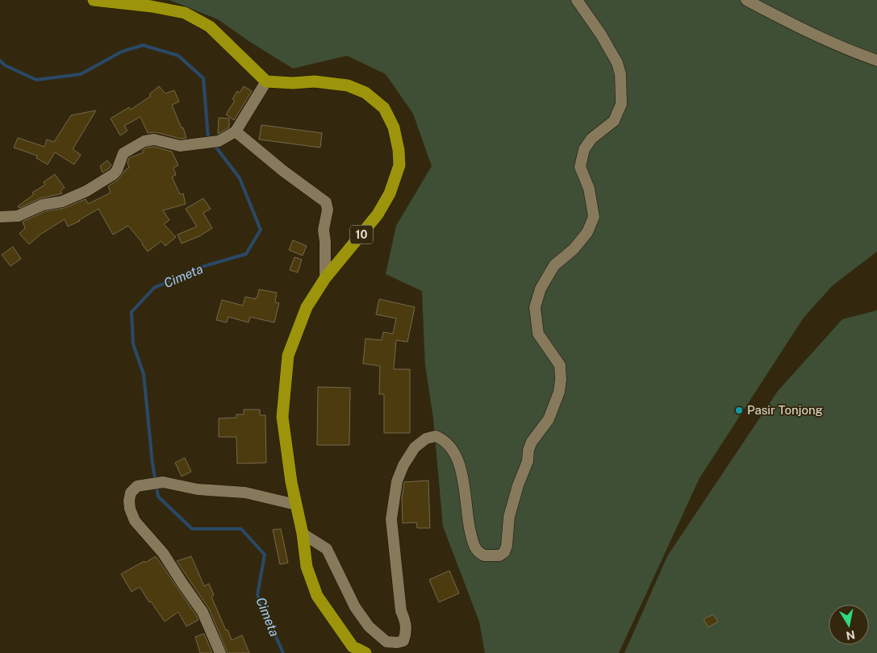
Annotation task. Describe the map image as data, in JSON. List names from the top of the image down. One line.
{"streets":{"highway":["10"]},"water":["Cimeta"],"places":["Pasir Tonjong"],"north":"bottom"}
